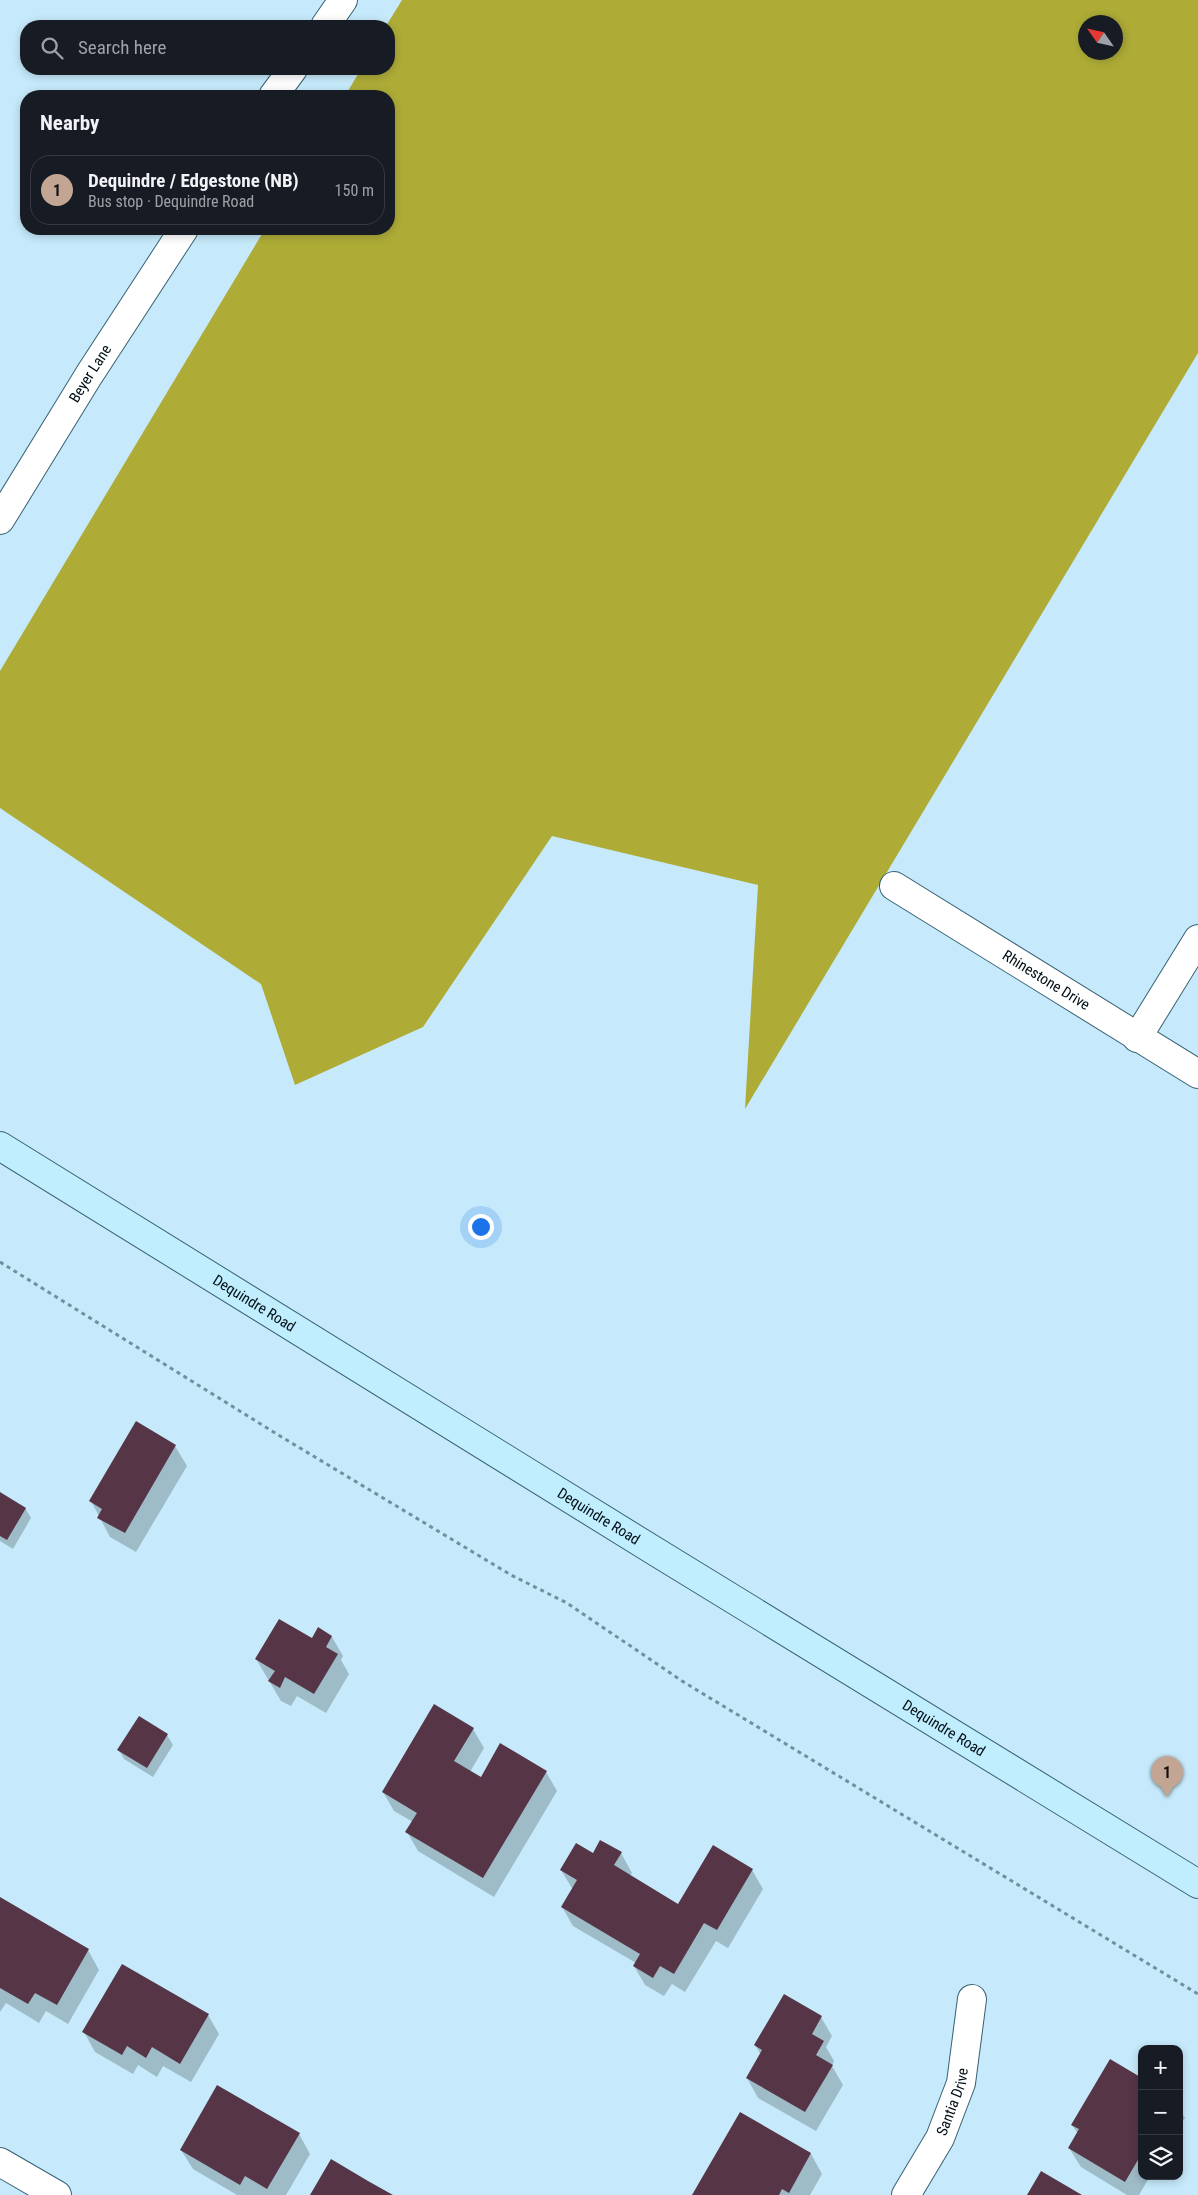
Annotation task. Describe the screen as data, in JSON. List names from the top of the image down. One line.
{"streets":{"main road":["Dequindre Road"],"street":["Beyer Lane","Rhinestone Drive","Santia Drive"]},"north":"top left","page":{"search":"Search here","heading":"Nearby","list":[{"mark":"1","name":"Dequindre / Edgestone (NB)","note":"Bus stop · Dequindre Road","value":"150 m"}],"pins":"1","map_buttons":["+","−"]}}
